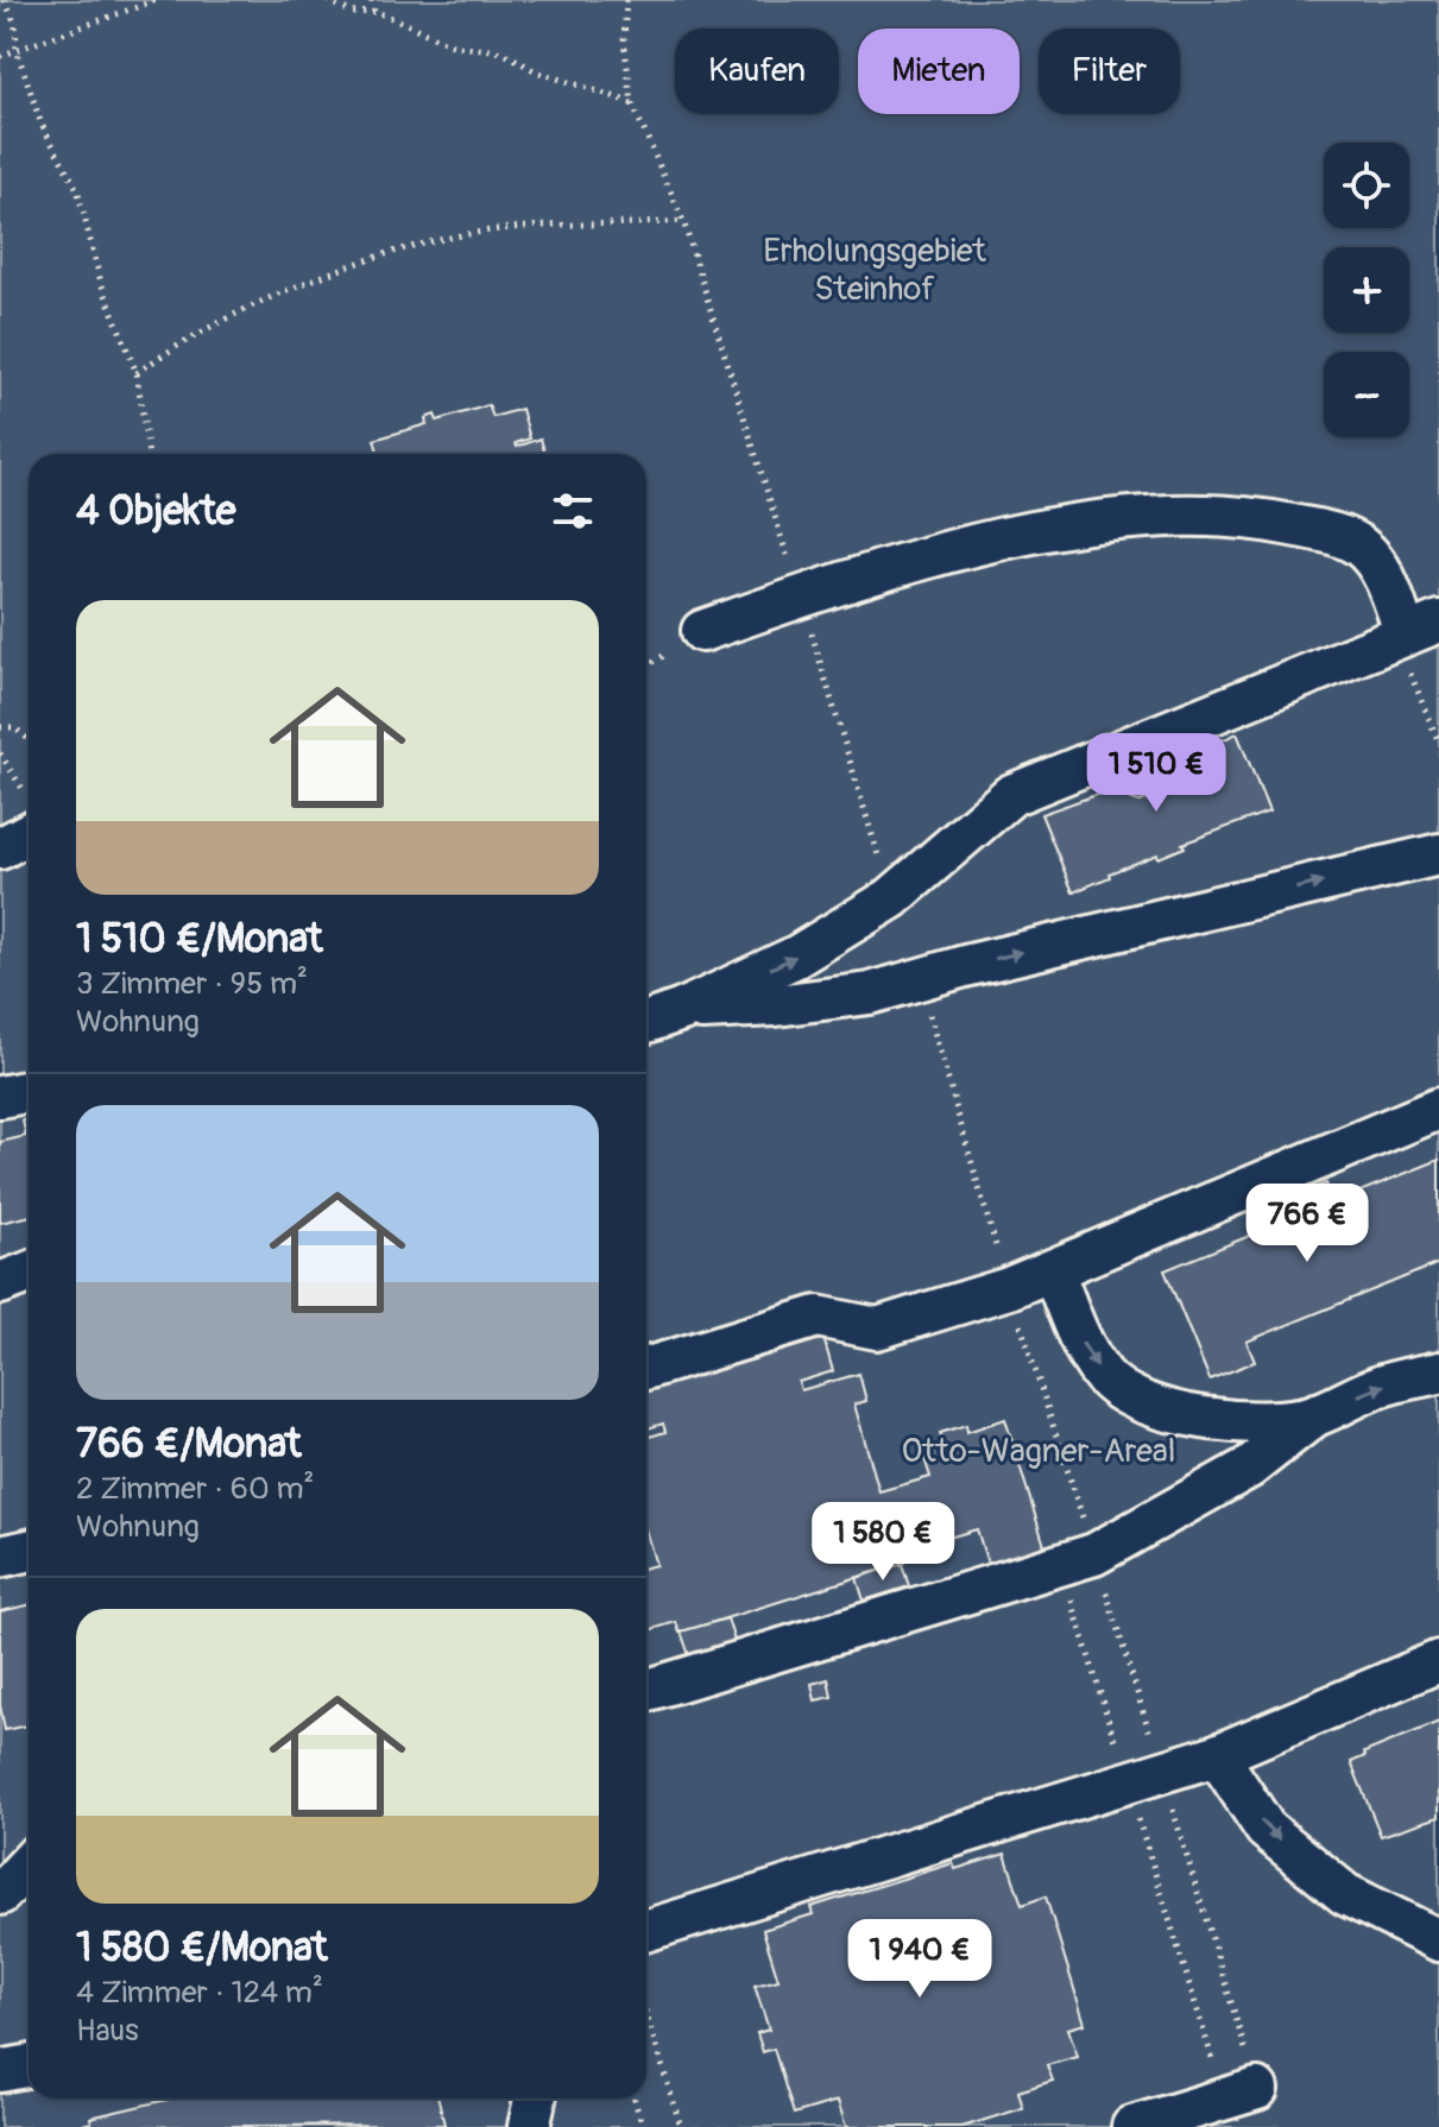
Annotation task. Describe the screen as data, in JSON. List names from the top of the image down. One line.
{"parks":["Erholungsgebiet Steinhof","Otto-Wagner-Areal"],"page":{"chip":["Kaufen","Mieten","Filter"],"map_buttons":["+","−"],"heading":"4 Objekte","list":[{"name":"1 510 €/Monat","note":"3 Zimmer · 95 m² · Wohnung"},{"name":"766 €/Monat","note":"2 Zimmer · 60 m² · Wohnung"},{"name":"1 580 €/Monat","note":"4 Zimmer · 124 m² · Haus"}],"price":["1 510 €","766 €","1 580 €","1 940 €"]}}
